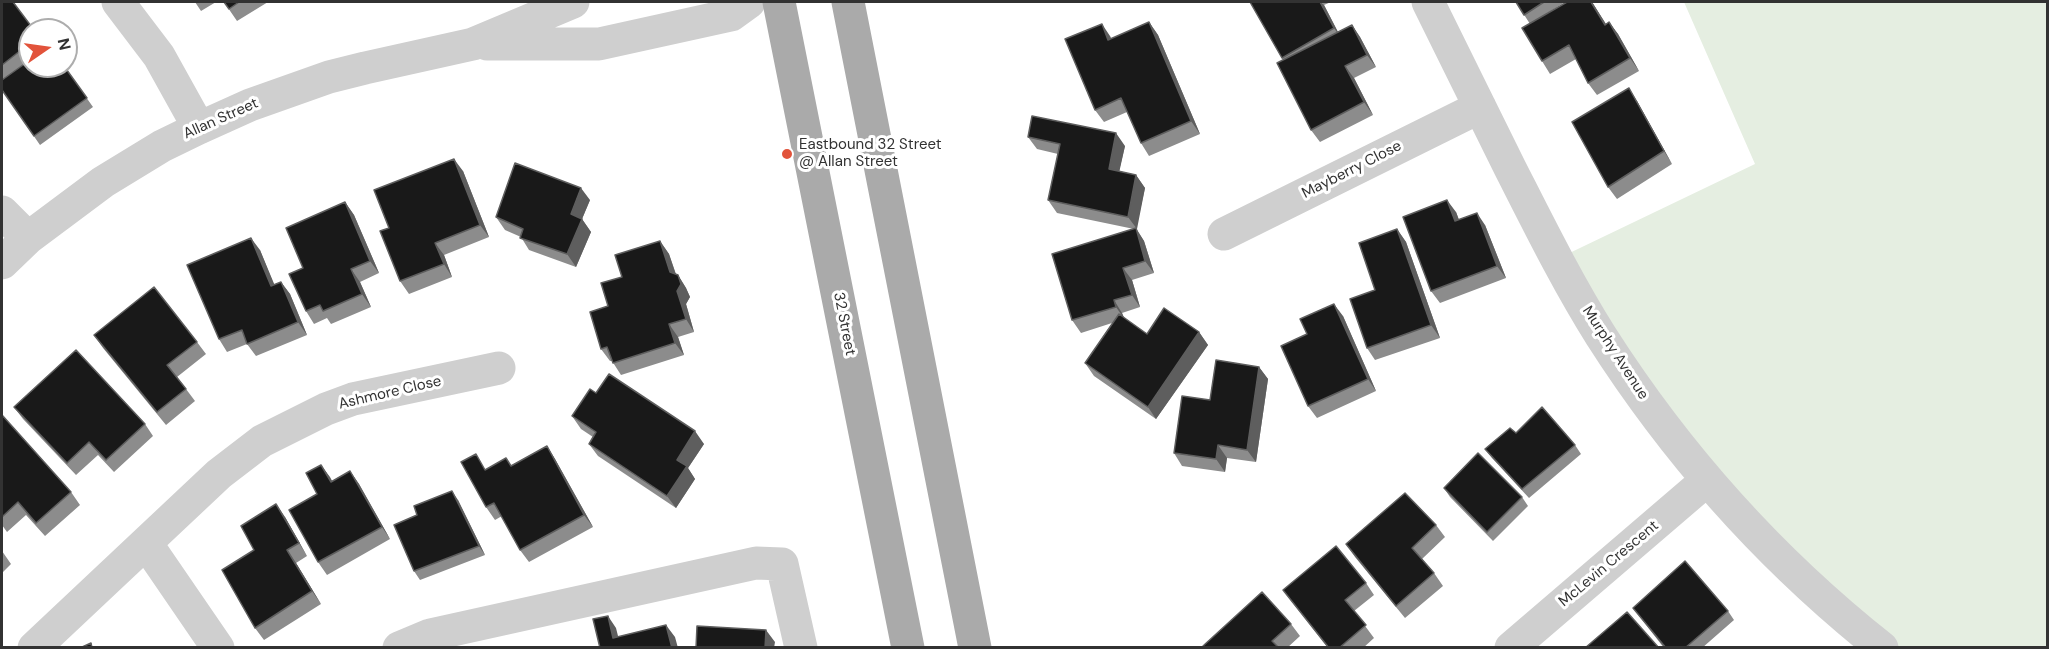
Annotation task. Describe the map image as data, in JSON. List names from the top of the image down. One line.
{"streets":{"main road":["32 Street"],"street":["Allan Street","Mayberry Close","Murphy Avenue","Ashmore Close","McLevin Crescent"]},"crossings":[["Mayberry Close","Murphy Avenue"],["Murphy Avenue","McLevin Crescent"]],"places":["Eastbound 32 Street @ Allan Street"],"north":"right"}
